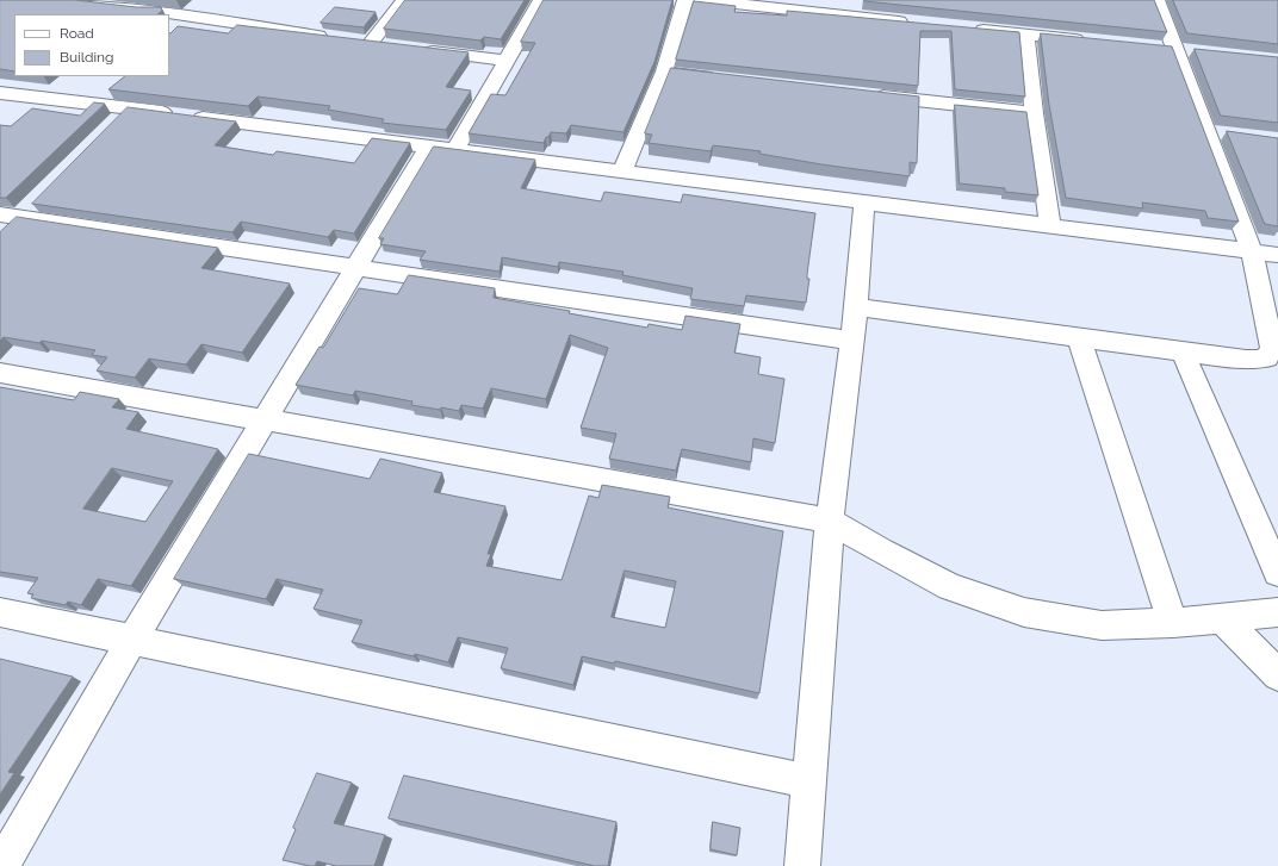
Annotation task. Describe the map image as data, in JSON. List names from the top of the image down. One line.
{"legend":["Road","Building"]}
